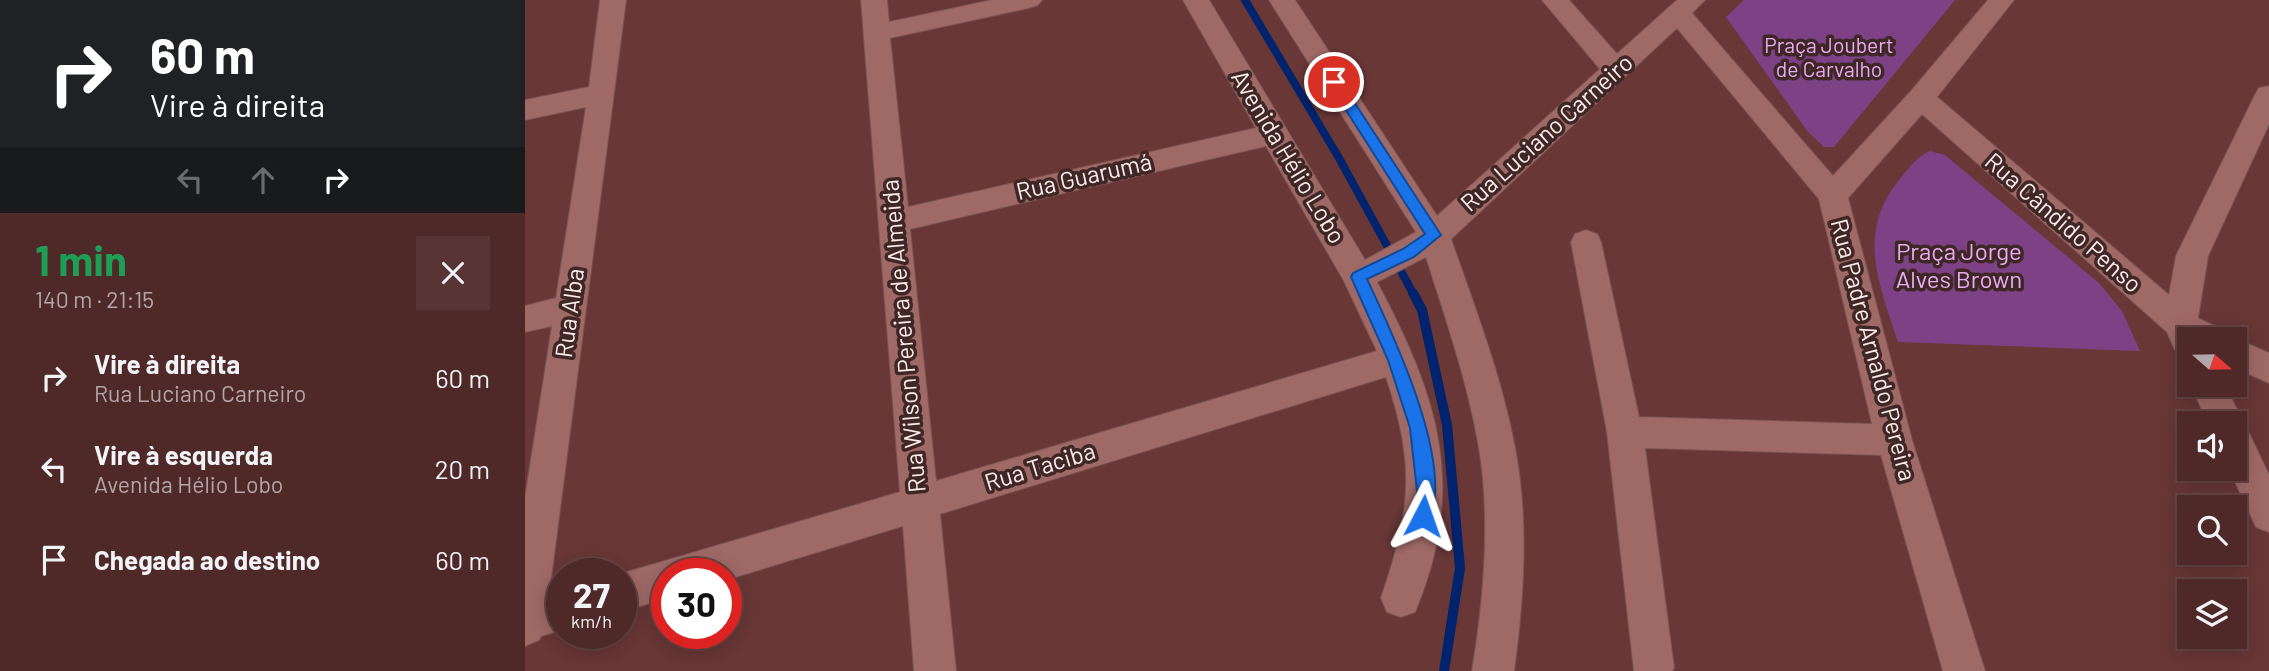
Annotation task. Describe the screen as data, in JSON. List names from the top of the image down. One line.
{"streets":{"street":["Rua Luciano Carneiro","Avenida Hélio Lobo","Rua Guarumá","Rua Cândido Penso","Rua Alba","Rua Wilson Pereira de Almeida","Rua Padre Arnaldo Pereira","Rua Taciba"]},"crossings":[["Rua Luciano Carneiro","Avenida Hélio Lobo"],["Avenida Hélio Lobo","Rua Guarumá"],["Avenida Hélio Lobo","Rua Taciba"],["Rua Guarumá","Rua Wilson Pereira de Almeida"],["Rua Cândido Penso","Rua Padre Arnaldo Pereira"],["Rua Wilson Pereira de Almeida","Rua Taciba"]],"parks":["Praça Joubert de Carvalho","Praça Jorge Alves Brown"],"north":"right","page":{"turn":["60 m","Vire à direita"],"heading":["1 min","140 m · 21:15"],"list":[{"name":"Vire à direita","note":"Rua Luciano Carneiro","value":"60 m"},{"name":"Vire à esquerda","note":"Avenida Hélio Lobo","value":"20 m"},{"name":"Chegada ao destino","value":"60 m"}],"speed":"27 km/h","limit":"30"}}
